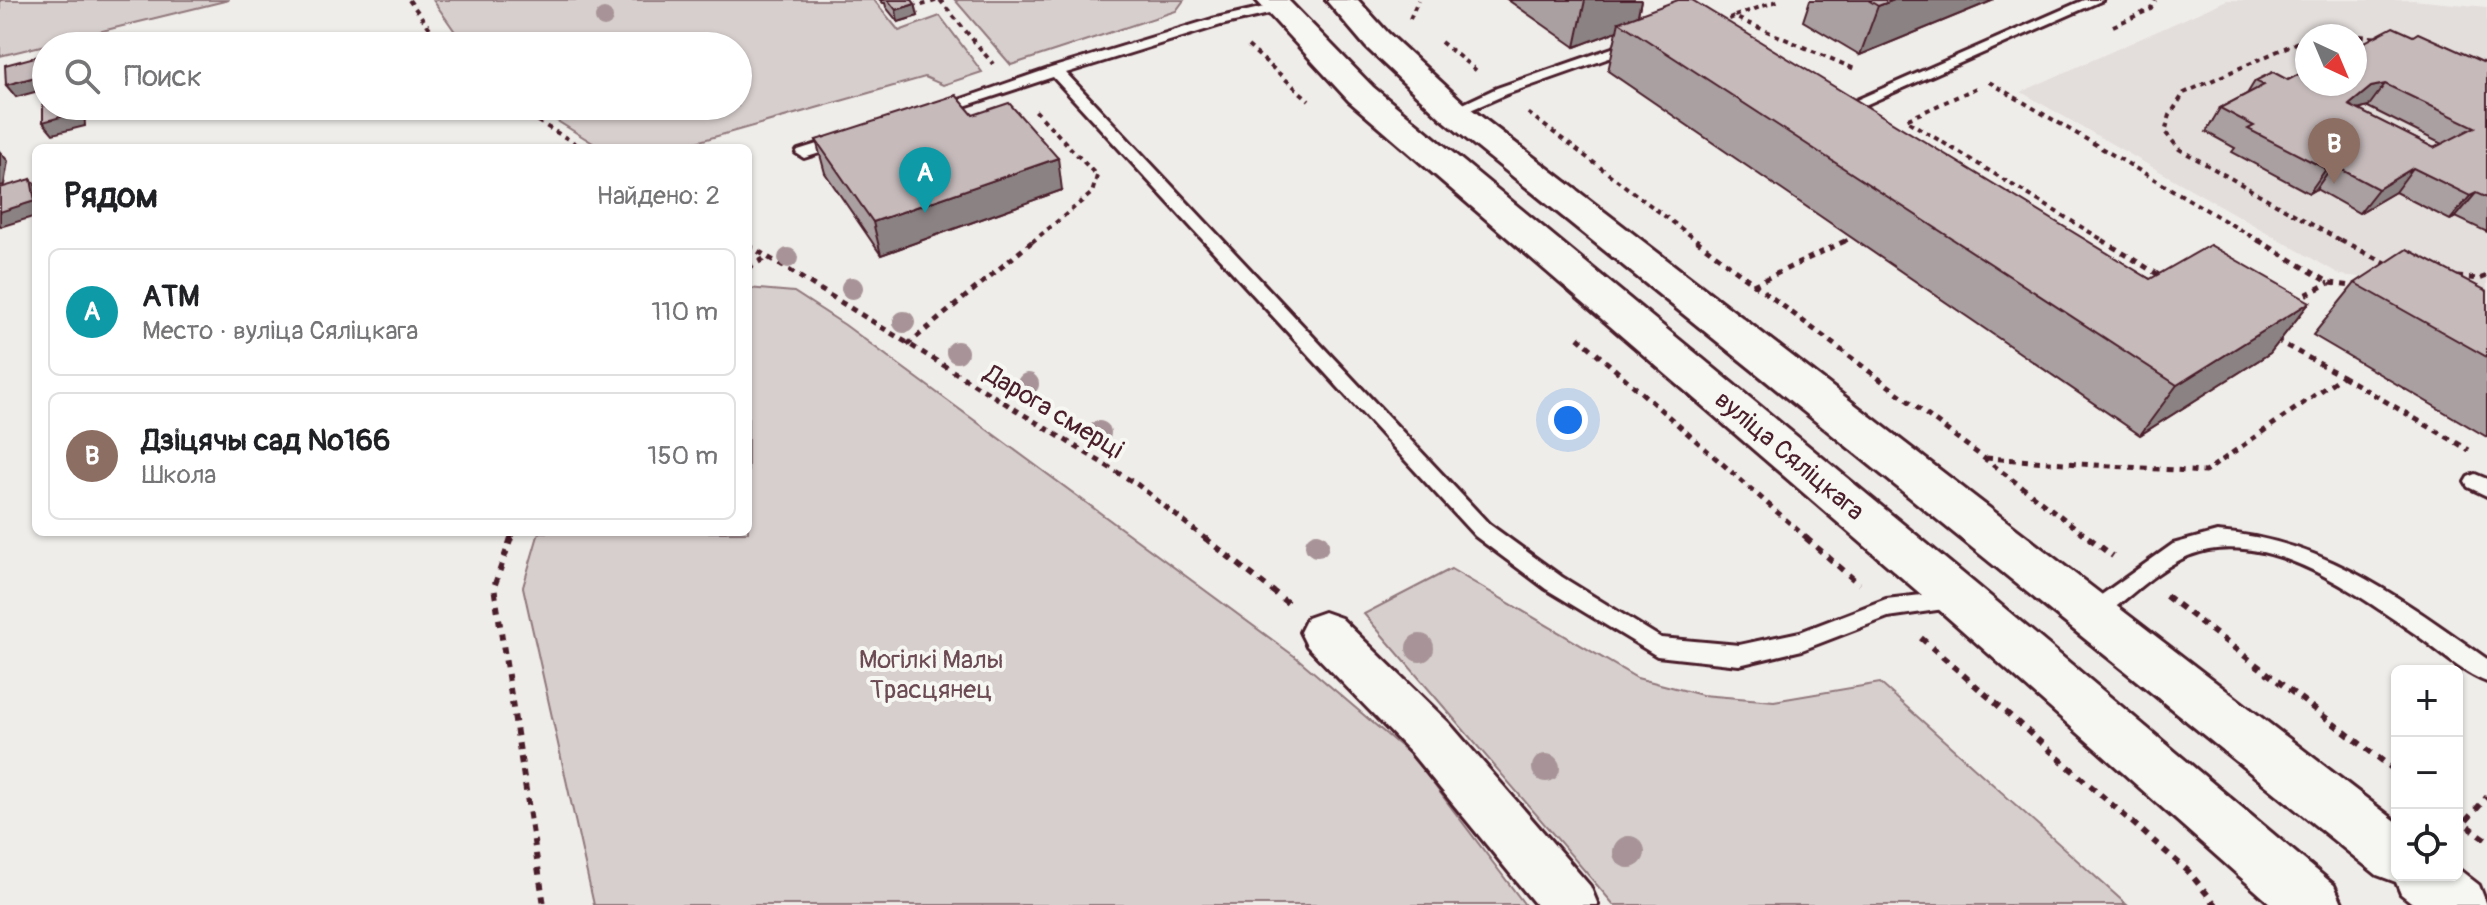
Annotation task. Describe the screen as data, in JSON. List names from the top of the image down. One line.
{"streets":{"main road":["вуліца Сяліцкага"],"path":["Дарога смерці"]},"parks":["Могілкі Малы Трасцянец"],"north":"bottom right","page":{"search":"Поиск","pins":["B","A"],"heading":["Рядом","Найдено: 2"],"list":[{"mark":"A","name":"АТМ","note":"Место · вуліца Сяліцкага","value":"110 m"},{"mark":"B","name":"Дзіцячы сад №166","note":"Школа","value":"150 m"}],"map_buttons":["+","−"]}}
